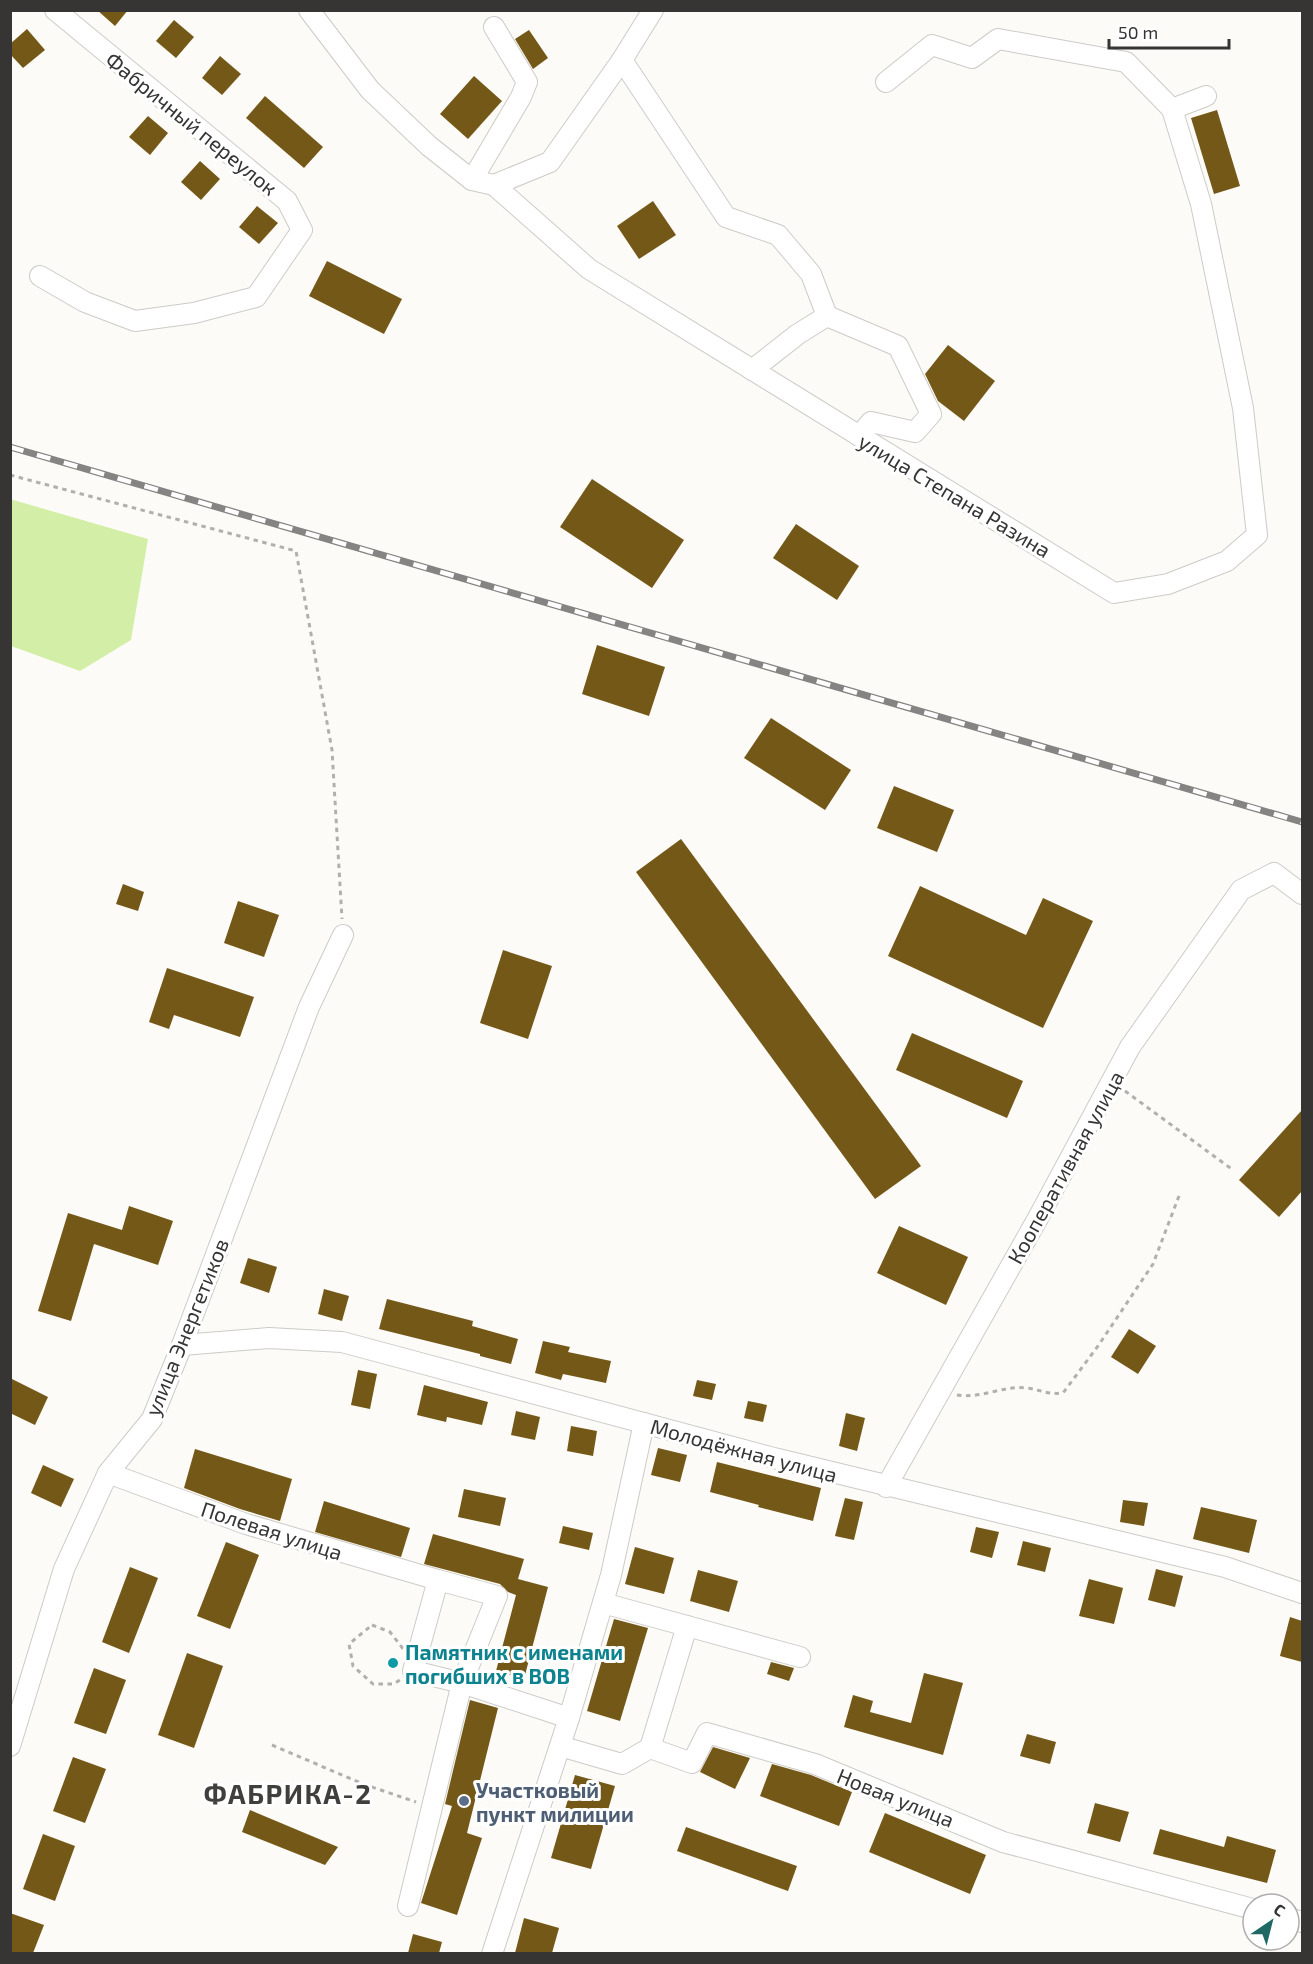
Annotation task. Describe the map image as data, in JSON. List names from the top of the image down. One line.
{"streets":{"street":["Фабричный переулок","улица Степана Разина","Кооперативная улица","улица Энергетиков","Молодёжная улица","Полевая улица","Новая улица"]},"crossings":[["Кооперативная улица","Молодёжная улица"],["улица Энергетиков","Молодёжная улица"],["улица Энергетиков","Полевая улица"]],"districts":["ФАБРИКА-2"],"places":["Памятник с именами погибших в ВОВ","Участковый пункт милиции"],"scale_bar":"50 m","north":"top right"}
